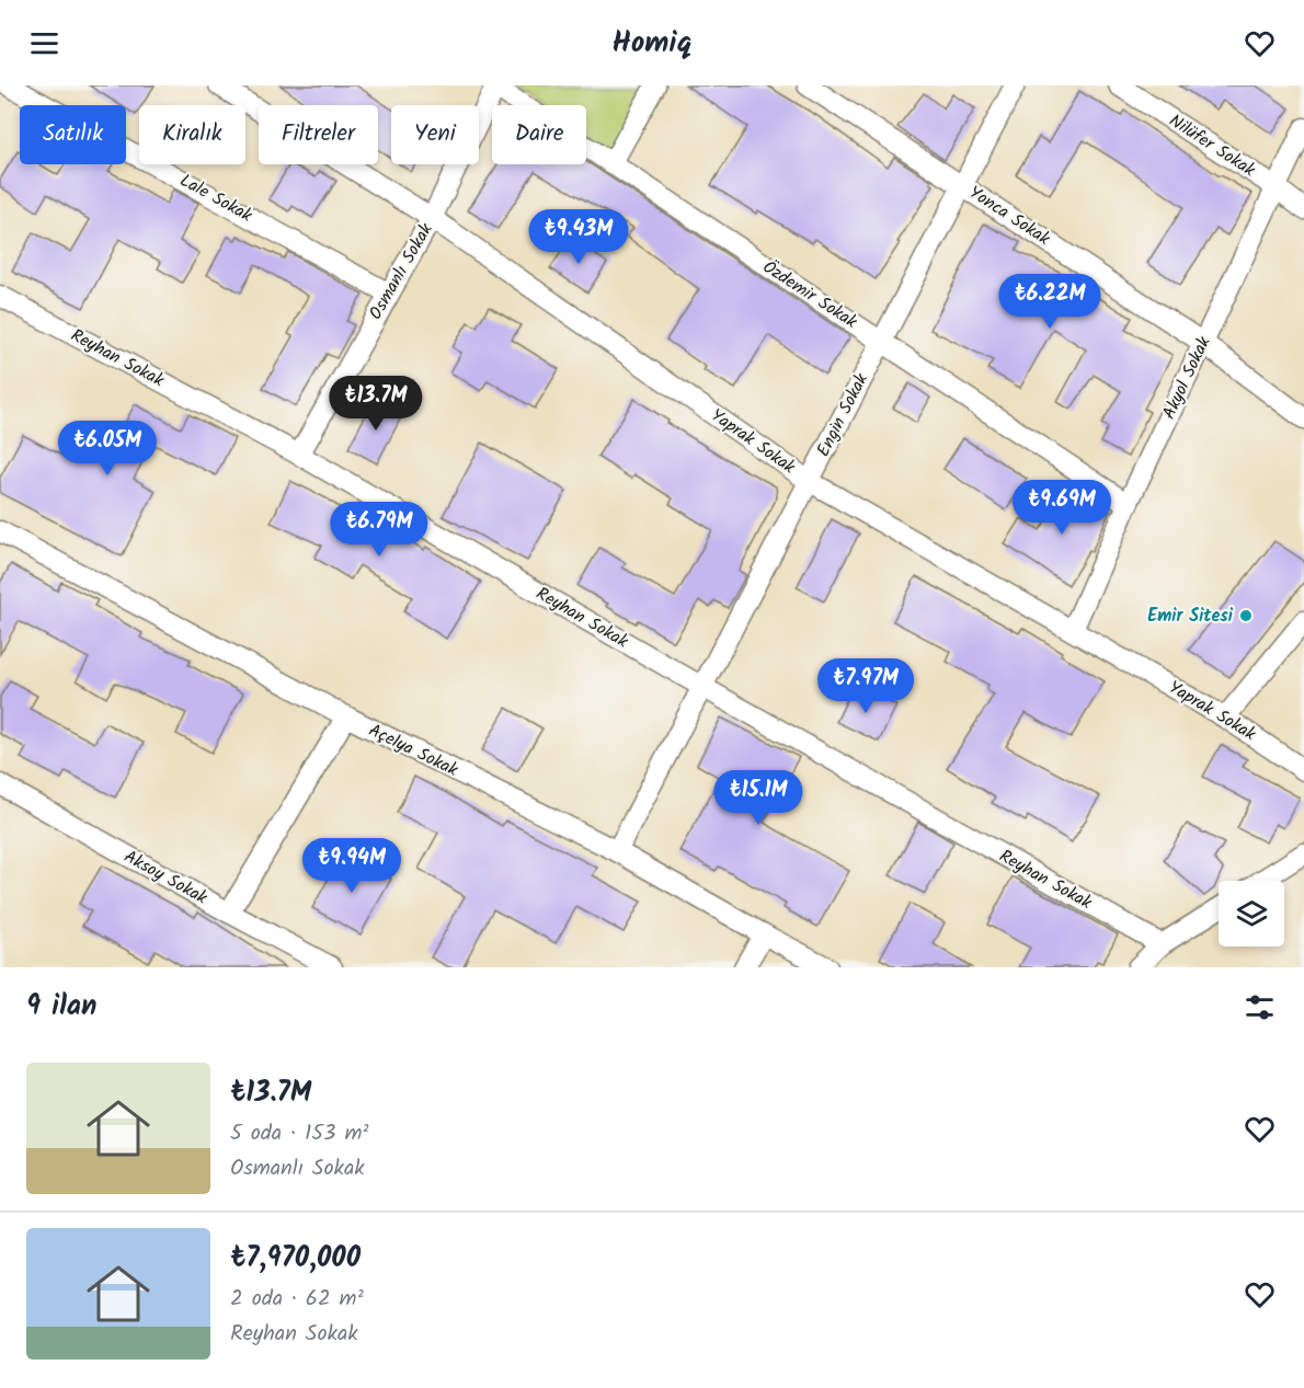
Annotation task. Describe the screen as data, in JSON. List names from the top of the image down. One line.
{"streets":{"street":["Nilüfer Sokak","Lale Sokak","Yonca Sokak","Osmanlı Sokak","Özdemir Sokak","Reyhan Sokak","Akyol Sokak","Engin Sokak","Yaprak Sokak","Açelya Sokak","Aksoy Sokak"]},"crossings":[["Nilüfer Sokak","Akyol Sokak"],["Lale Sokak","Osmanlı Sokak"],["Yonca Sokak","Akyol Sokak"],["Yonca Sokak","Engin Sokak"],["Osmanlı Sokak","Özdemir Sokak"],["Osmanlı Sokak","Reyhan Sokak"],["Osmanlı Sokak","Yaprak Sokak"],["Özdemir Sokak","Akyol Sokak"],["Özdemir Sokak","Engin Sokak"],["Reyhan Sokak","Engin Sokak"],["Akyol Sokak","Yaprak Sokak"],["Engin Sokak","Yaprak Sokak"],["Engin Sokak","Açelya Sokak"]],"places":["Emir Sitesi"],"page":{"header":"Homiq","chip":["Satılık","Kiralık","Filtreler","Yeni","Daire"],"price":["₺9.43M","₺6.22M","₺13.7M","₺6.05M","₺9.69M","₺6.79M","₺7.97M","₺15.1M","₺9.94M"],"heading":"9 ilan","list":[{"name":"₺13.7M","note":"5 oda · 153 m² · Osmanlı Sokak"},{"name":"₺7,970,000","note":"2 oda · 62 m² · Reyhan Sokak"}]}}
